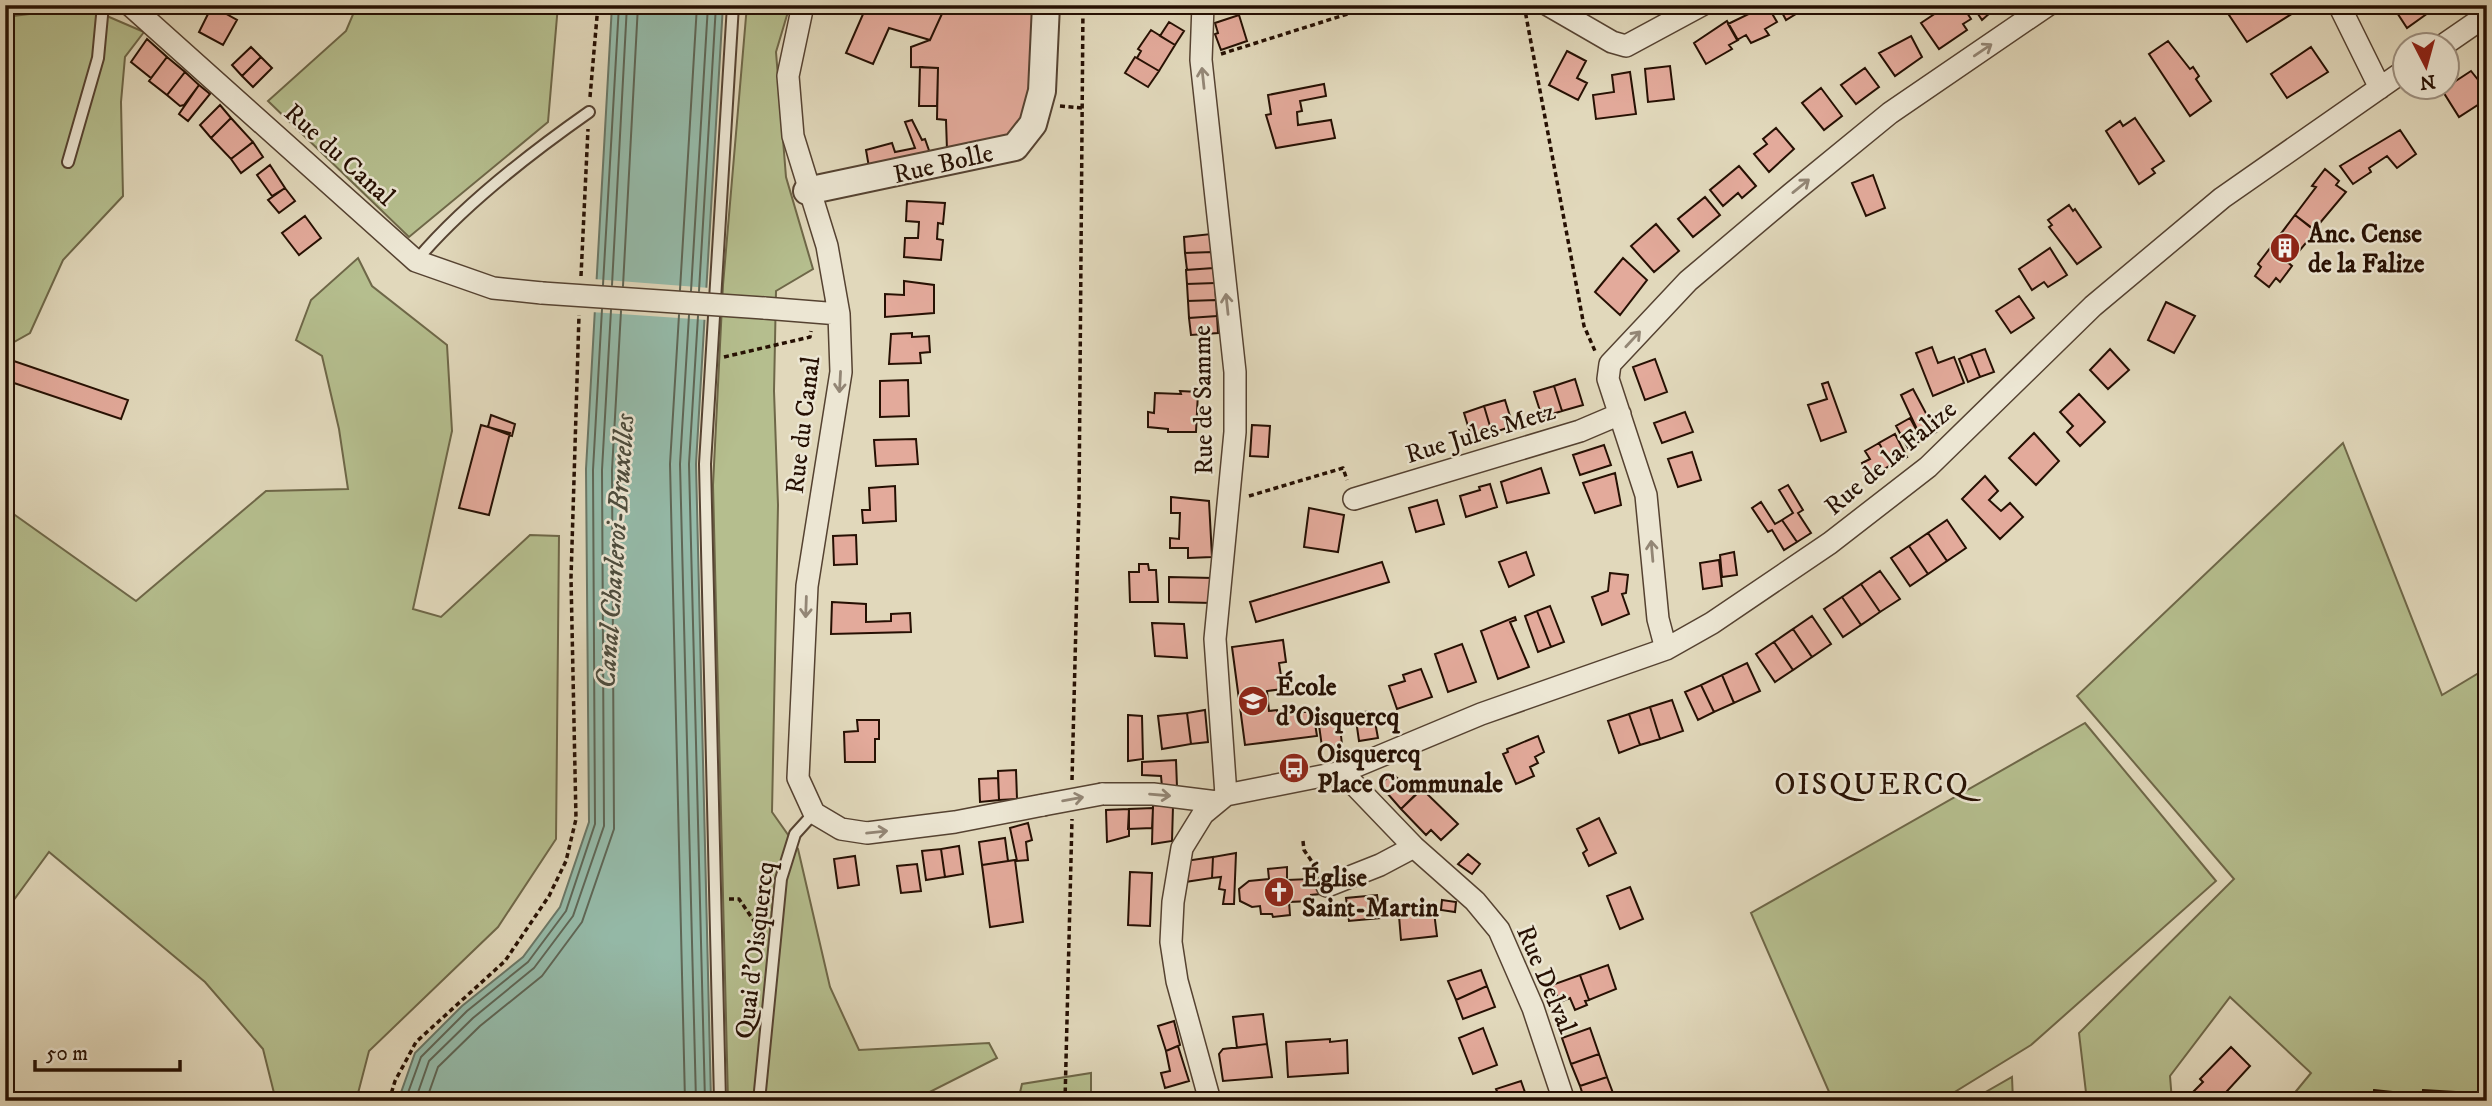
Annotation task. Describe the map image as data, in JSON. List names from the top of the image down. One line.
{"streets":{"street":["Rue du Canal","Rue Bolle","Rue de Samme","Rue Jules Metz","Rue de la Falize","Rue Delval"],"lane":["Quai d'Oisquercq"]},"crossings":[["Rue du Canal","Quai d'Oisquercq"],["Rue de Samme","Rue de la Falize"],["Rue de la Falize","Rue Delval"]],"one_way":["Rue du Canal","Rue de Samme"],"districts":["OISQUERCQ"],"water":["Canal Charleroi-Bruxelles"],"places":{"building":["Anc. Cense de la Falize"],"school or university":["École d'Oisquercq"],"bus stop":["Oisquercq Place Communale"],"church":["Église Saint-Martin"]},"scale_bar":"50 m","north":"bottom"}
